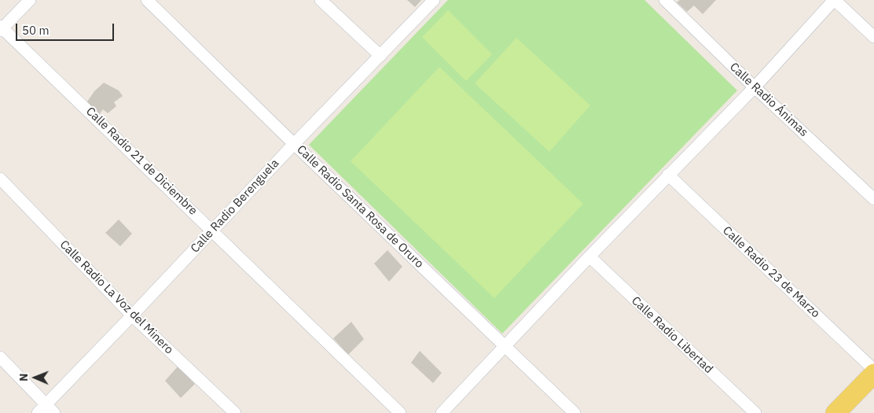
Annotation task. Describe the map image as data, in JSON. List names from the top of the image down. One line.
{"streets":{"street":["Calle Radio Ánimas","Calle Radio 21 de Diciembre","Calle Radio Berenguela","Calle Radio Santa Rosa de Oruro","Calle Radio 23 de Marzo","Calle Radio La Voz del Minero","Calle Radio Libertad"]},"crossings":[["Calle Radio 21 de Diciembre","Calle Radio Berenguela"],["Calle Radio Berenguela","Calle Radio Santa Rosa de Oruro"],["Calle Radio Berenguela","Calle Radio La Voz del Minero"]],"scale_bar":"50 m","north":"left"}
